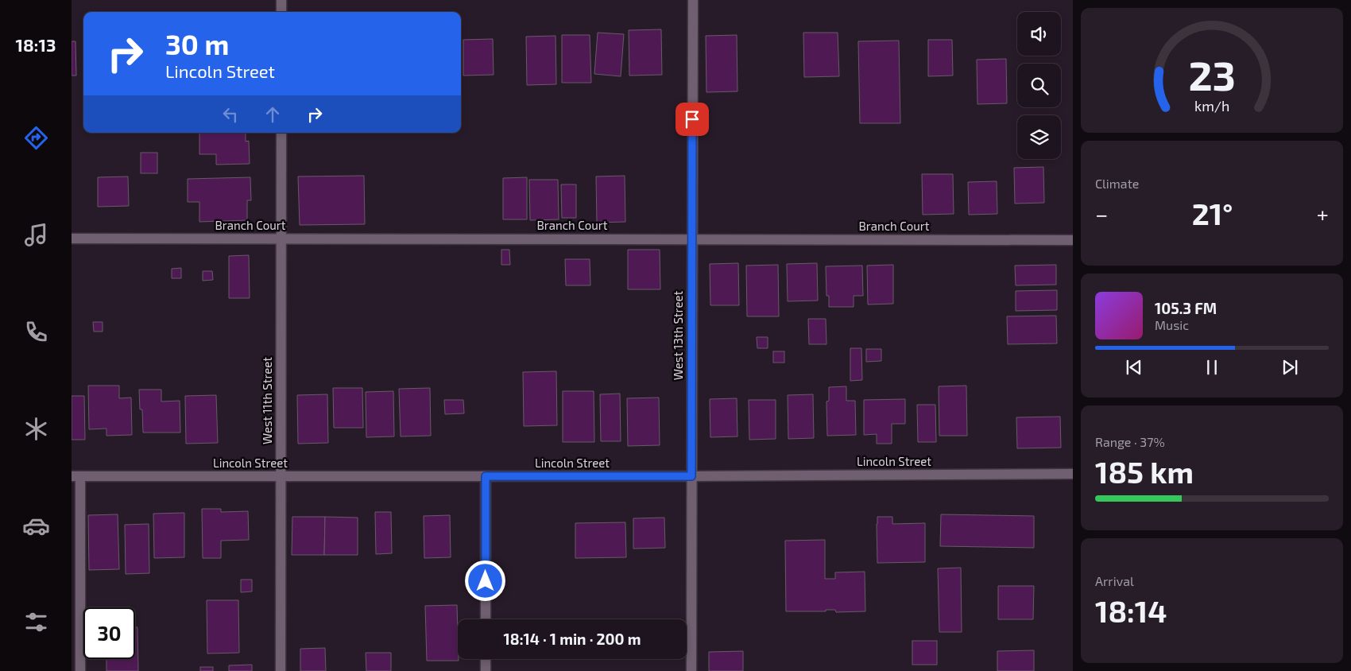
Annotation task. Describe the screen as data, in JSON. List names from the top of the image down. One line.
{"streets":{"street":["Branch Court","West 13th Street","West 11th Street","Lincoln Street"]},"crossings":[["Branch Court","West 13th Street"],["Branch Court","West 11th Street"],["West 13th Street","Lincoln Street"],["West 11th Street","Lincoln Street"]],"page":{"tabs":"18:13","turn":["30 m","Lincoln Street"],"tile":["Climate",["Range · 37%","185 km"],["Arrival","18:14"]],"heat":["−","21°","+"],"song":["105.3 FM","Music"],"limit":"30","trip":"18:14 · 1 min · 200 m","gauge":["23","km/h"]}}
